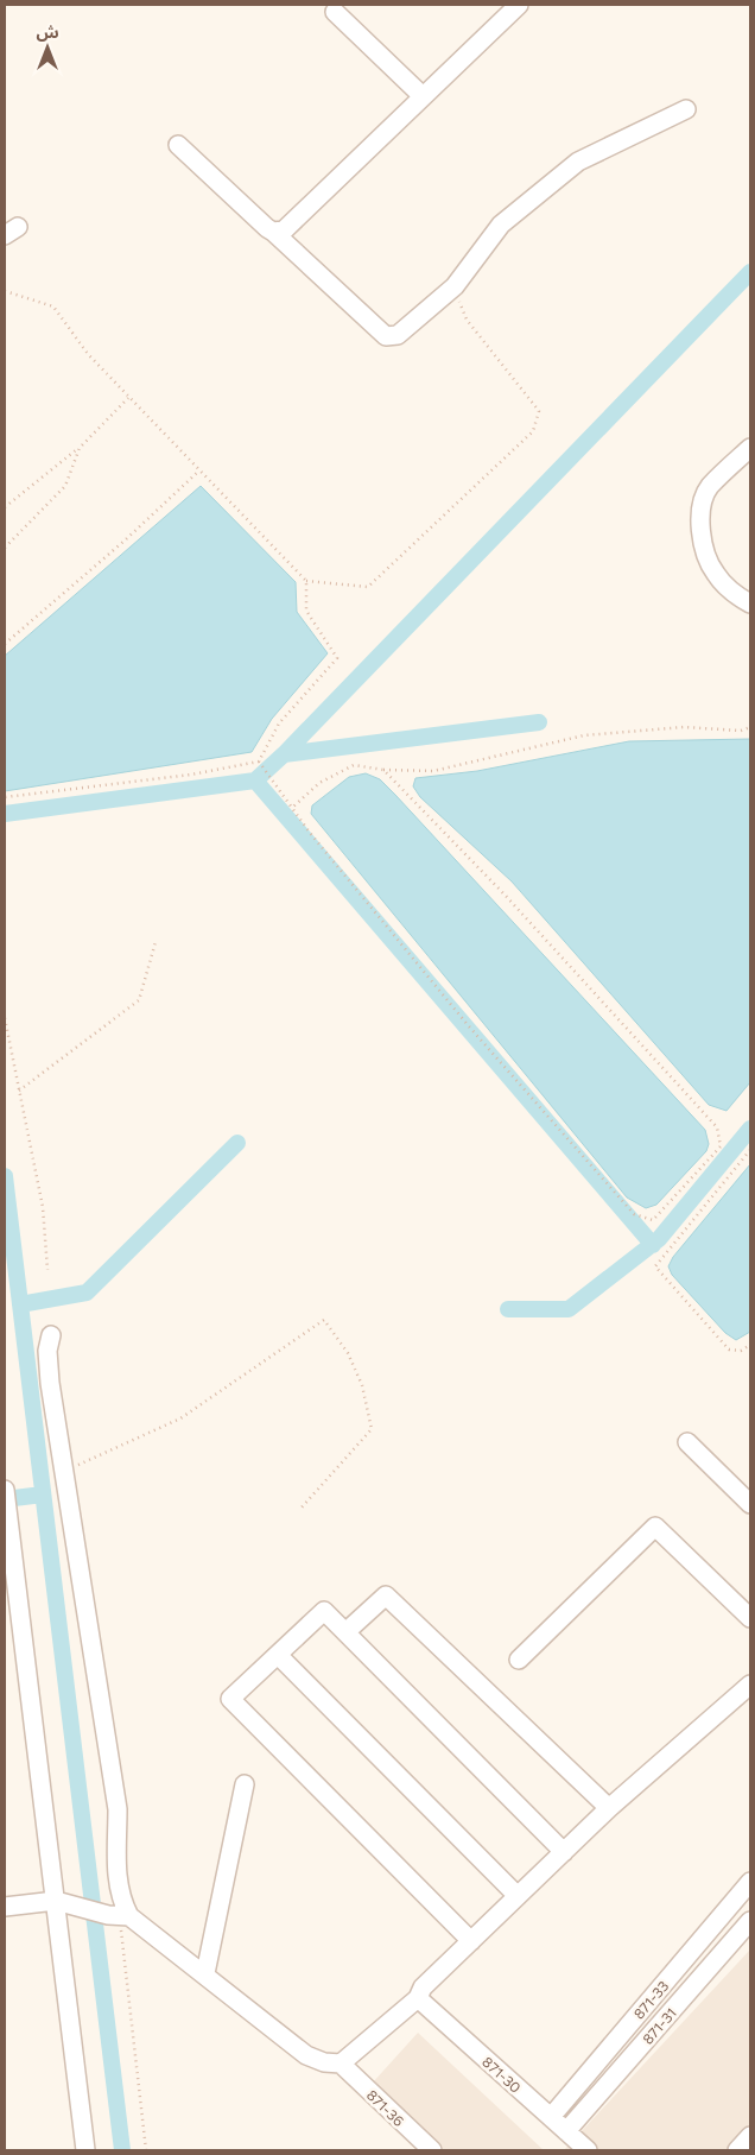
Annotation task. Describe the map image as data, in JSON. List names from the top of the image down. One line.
{"streets":{"street":["871-33","871-31","871-30","871-36"]},"crossings":[["871-33","871-30"],["871-31","871-30"]],"north":"top"}
